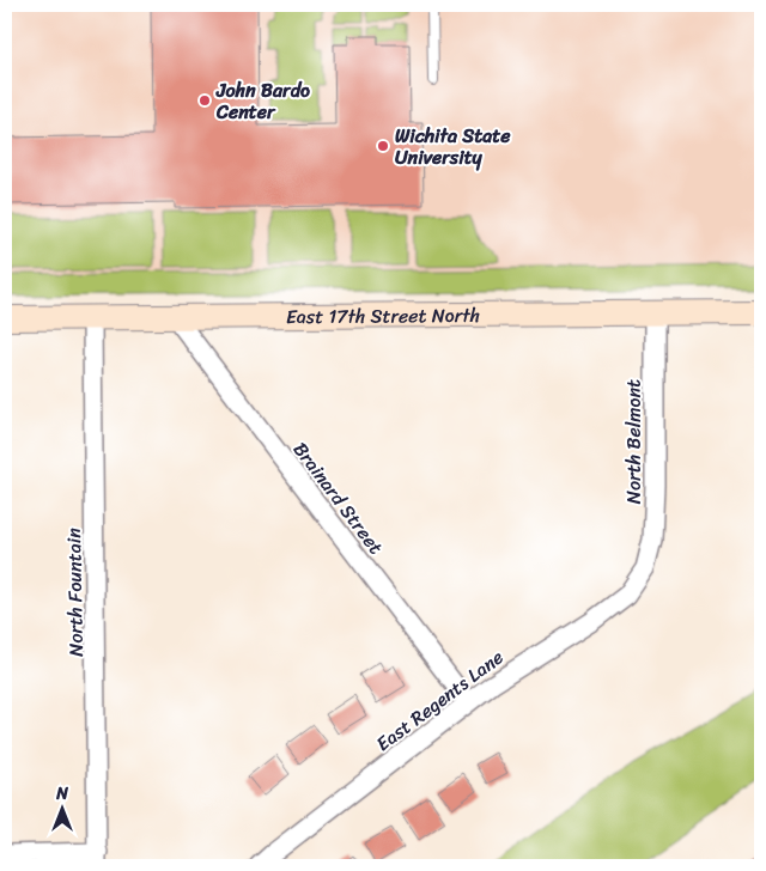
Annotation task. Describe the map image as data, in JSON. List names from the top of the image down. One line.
{"streets":{"street":["East 17th Street North","North Belmont","Brainard Street","North Fountain","East Regents Lane"]},"crossings":[["East 17th Street North","North Belmont"],["East 17th Street North","Brainard Street"],["East 17th Street North","North Fountain"],["North Belmont","East Regents Lane"],["Brainard Street","East Regents Lane"]],"places":["John Bardo Center","Wichita State University"],"north":"top"}
